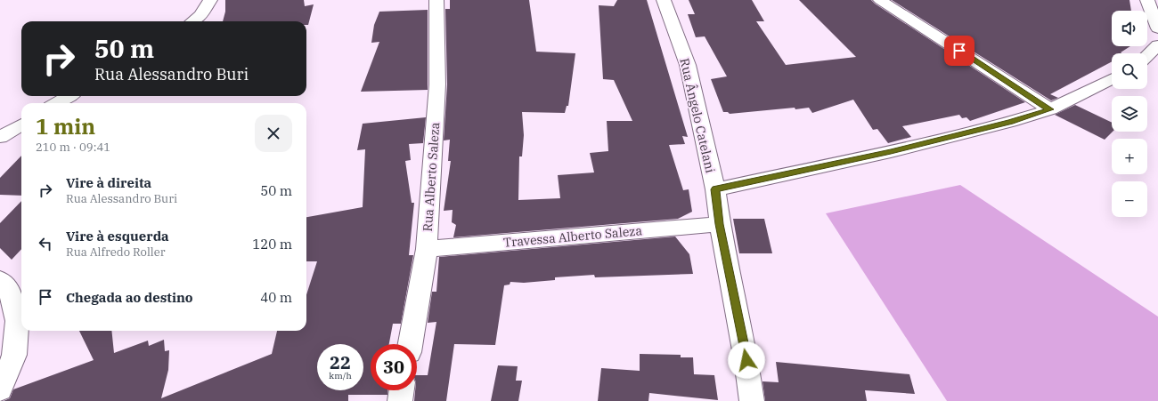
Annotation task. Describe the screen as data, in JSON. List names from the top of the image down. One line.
{"streets":{"street":["Rua Ângelo Catelani","Rua Alberto Saleza","Travessa Alberto Saleza"]},"crossings":[["Rua Ângelo Catelani","Travessa Alberto Saleza"],["Rua Alberto Saleza","Travessa Alberto Saleza"]],"page":{"map_buttons":["+","−"],"turn":["50 m","Rua Alessandro Buri"],"heading":["1 min","210 m · 09:41"],"list":[{"name":"Vire à direita","note":"Rua Alessandro Buri","value":"50 m"},{"name":"Vire à esquerda","note":"Rua Alfredo Roller","value":"120 m"},{"name":"Chegada ao destino","value":"40 m"}],"speed":"22 km/h","limit":"30"}}
